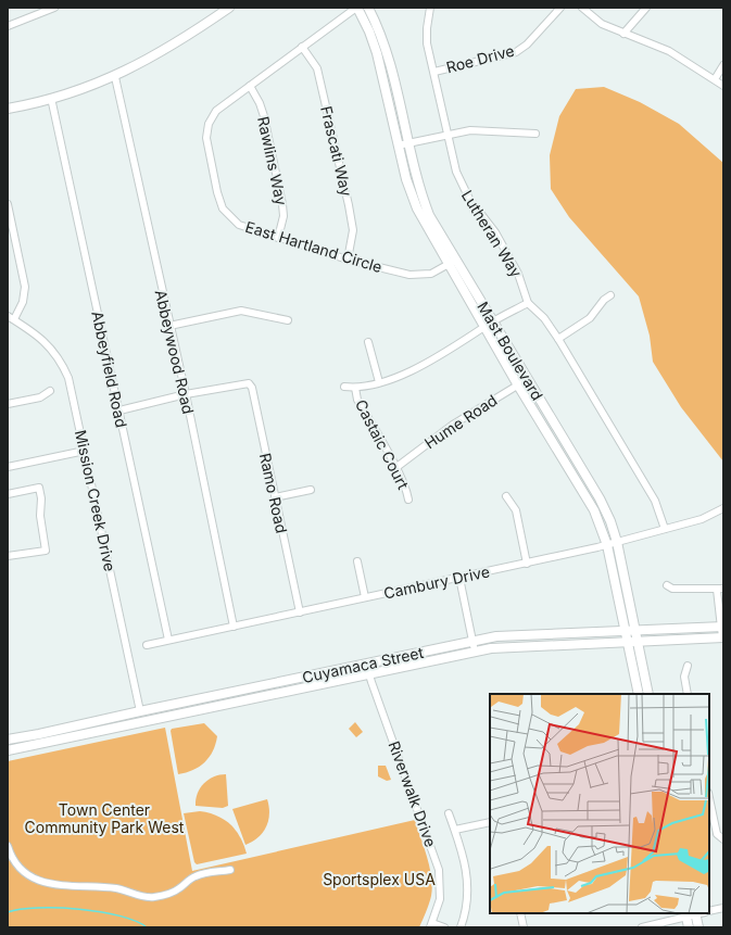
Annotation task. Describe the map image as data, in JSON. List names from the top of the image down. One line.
{"streets":{"main road":["Mast Boulevard","Cuyamaca Street"],"street":["Roe Drive","Frascati Way","Rawlins Way","Lutheran Way","East Hartland Circle","Abbeywood Road","Abbeyfield Road","Hume Road","Castaic Court","Ramo Road","Mission Creek Drive","Cambury Drive","Riverwalk Drive"]},"crossings":[["Roe Drive","Lutheran Way"],["Frascati Way","East Hartland Circle"],["Rawlins Way","East Hartland Circle"],["Lutheran Way","Cambury Drive"],["East Hartland Circle","Mast Boulevard"],["Mast Boulevard","Hume Road"],["Mast Boulevard","Cambury Drive"],["Mast Boulevard","Cuyamaca Street"],["Abbeywood Road","Ramo Road"],["Abbeywood Road","Cambury Drive"],["Abbeyfield Road","Cambury Drive"],["Hume Road","Castaic Court"],["Ramo Road","Cambury Drive"],["Mission Creek Drive","Cuyamaca Street"],["Cuyamaca Street","Riverwalk Drive"]],"parks":["Town Center Community Park West","Sportsplex USA"]}
